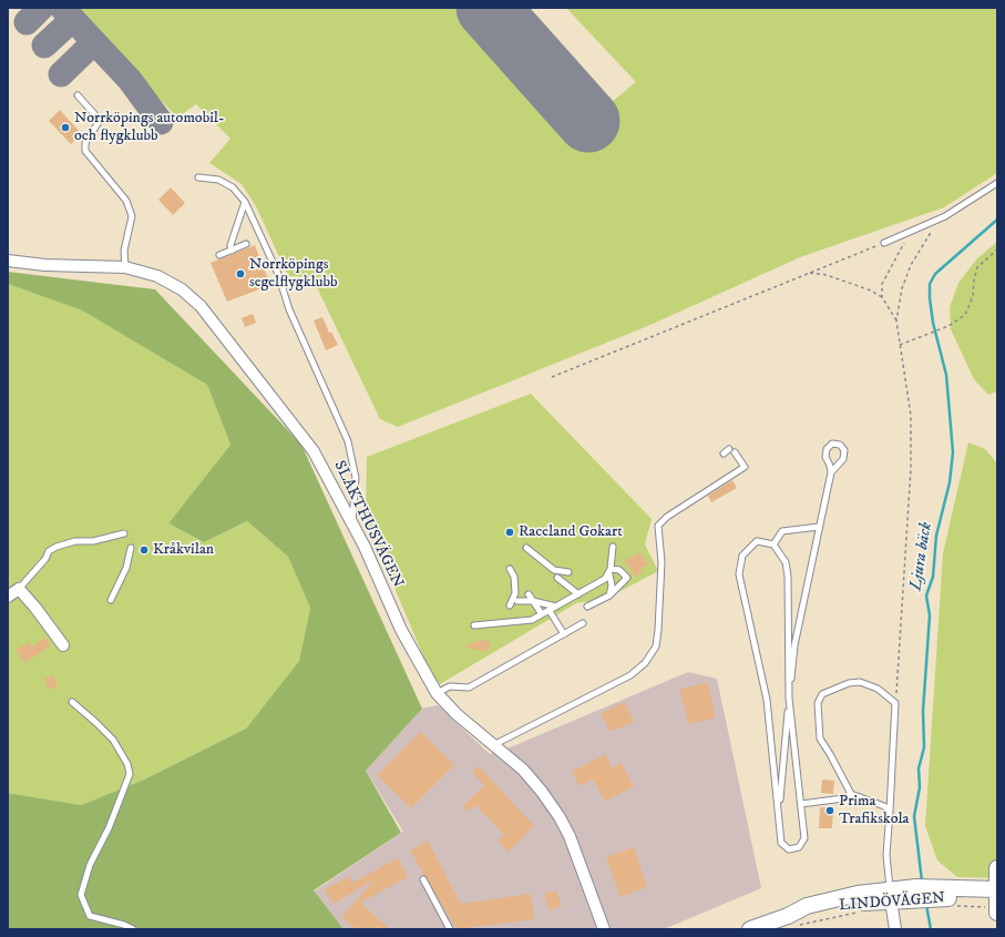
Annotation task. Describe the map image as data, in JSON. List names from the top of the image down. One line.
{"streets":{"main road":["LINDÖVÄGEN"],"street":["SLAKTHUSVÄGEN"]},"water":["Ljura bäck"],"places":["Norrköpings automobil- och flygklubb","Norrköpings segelflygklubb","Raceland Gokart","Kråkvilan","Prima Trafikskola"]}
